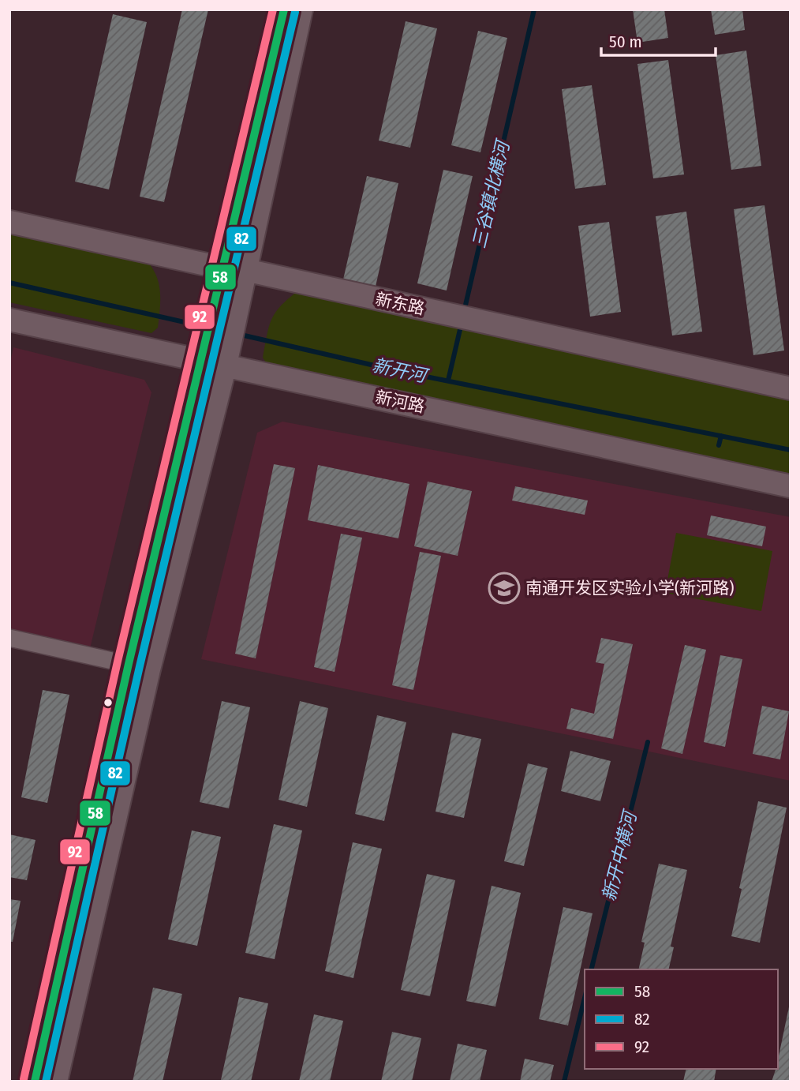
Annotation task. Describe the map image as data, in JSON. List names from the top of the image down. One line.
{"streets":{"main road":["新东路","新河路"]},"water":["三谷镇北横河","新开河","新开中横河"],"places":{"school or university":["南通开发区实验小学(新河路)"]},"lines":["transit line 58","transit line 92","transit line 82"],"legend":["58","82","92"],"scale_bar":"50 m"}
